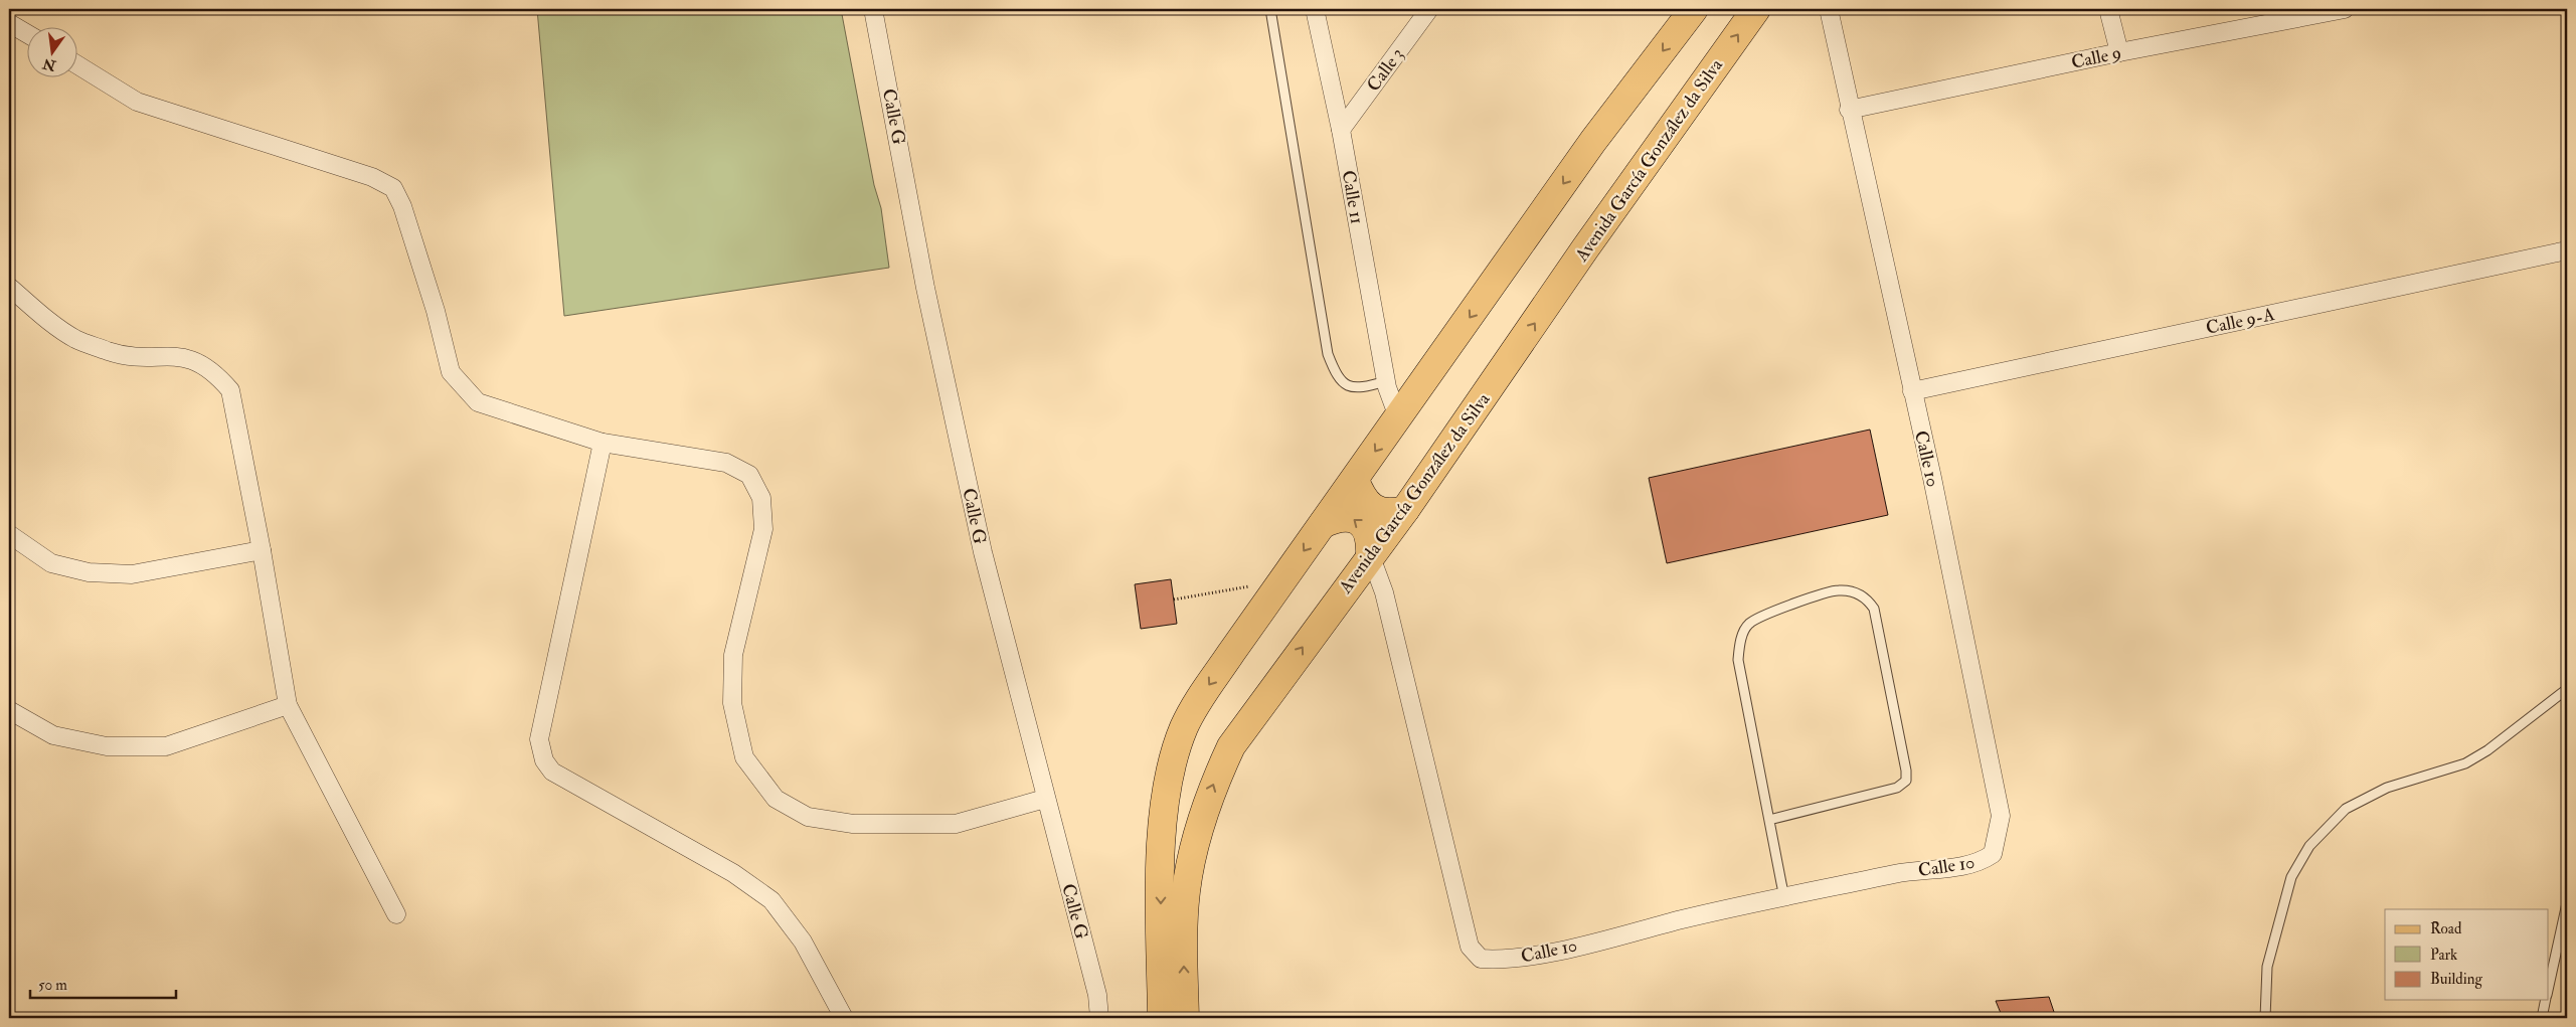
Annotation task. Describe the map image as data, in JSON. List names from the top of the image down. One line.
{"streets":{"main road":["Avenida García González da Silva"],"street":["Calle 9","Calle 3","Calle G","Calle 11","Calle 9-A","Calle 10"]},"crossings":[["Calle 9","Calle 10"],["Calle 3","Calle 11"],["Avenida García González da Silva","Calle 10"],["Calle 9-A","Calle 10"]],"legend":["Road","Park","Building"],"scale_bar":"50 m","north":"bottom"}
